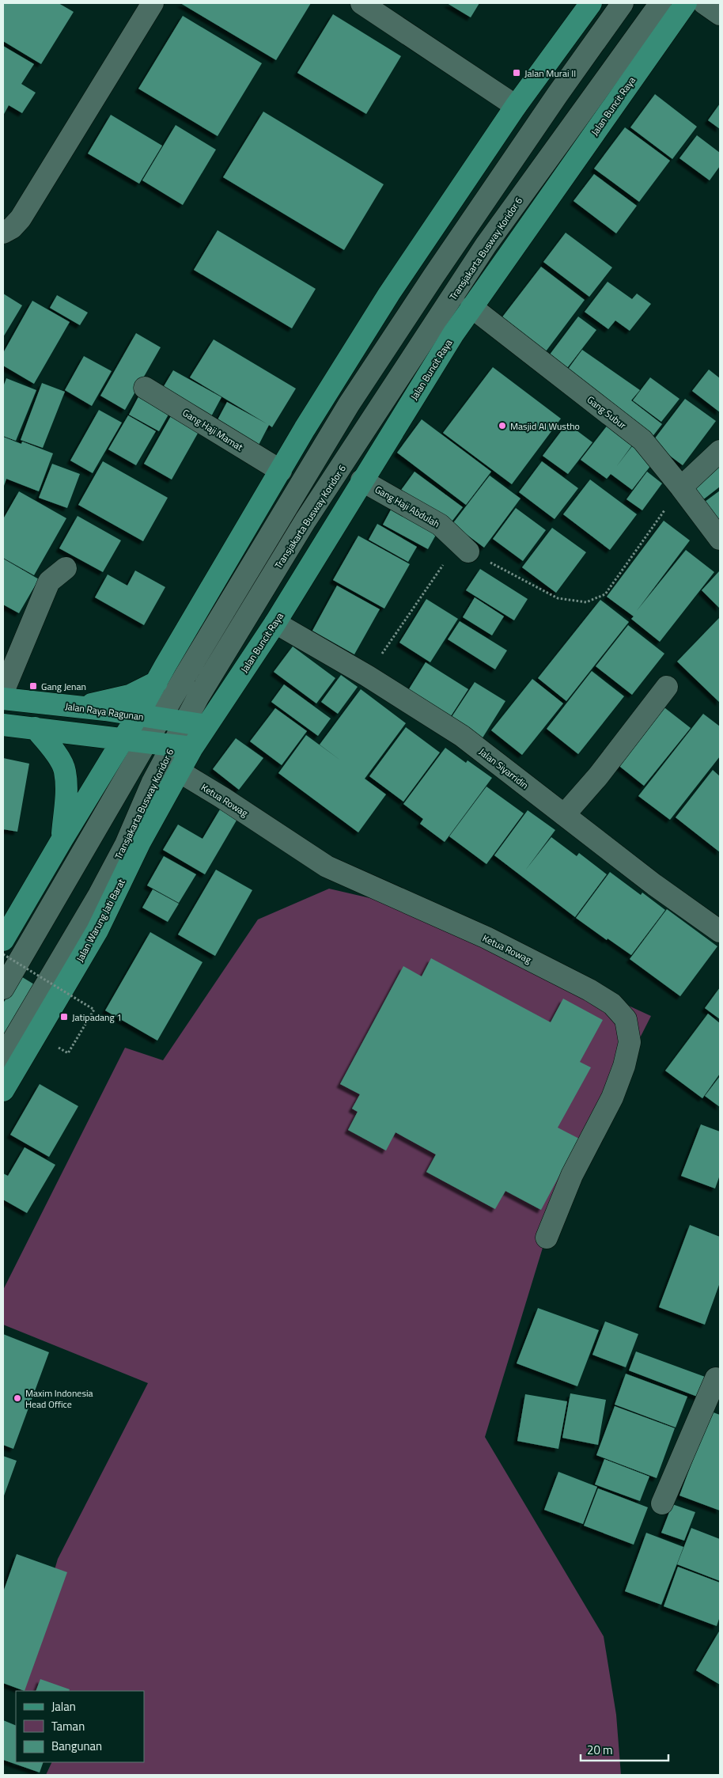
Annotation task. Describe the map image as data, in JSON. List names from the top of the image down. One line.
{"streets":{"main road":["Jalan Buncit Raya","Jalan Raya Ragunan","Jalan Warung Jati Barat"],"street":["Transjakarta Busway Koridor 6","Gang Subur","Gang Haji Mamat","Gang Haji Abdulah","Jalan Siyarridin","Ketua Rowag"]},"crossings":[["Jalan Buncit Raya","Transjakarta Busway Koridor 6"],["Jalan Buncit Raya","Gang Subur"],["Jalan Buncit Raya","Gang Haji Abdulah"],["Jalan Buncit Raya","Jalan Raya Ragunan"],["Jalan Buncit Raya","Jalan Siyarridin"],["Jalan Buncit Raya","Jalan Warung Jati Barat"],["Transjakarta Busway Koridor 6","Jalan Raya Ragunan"],["Transjakarta Busway Koridor 6","Jalan Warung Jati Barat"],["Ketua Rowag","Jalan Warung Jati Barat"]],"places":{"transit":["Jalan Murai II","Gang Jenan","Jatipadang 1"],"other":["Masjid Al Wustho","Maxim Indonesia Head Office"]},"legend":["Jalan","Taman","Bangunan"],"scale_bar":"20 m"}
